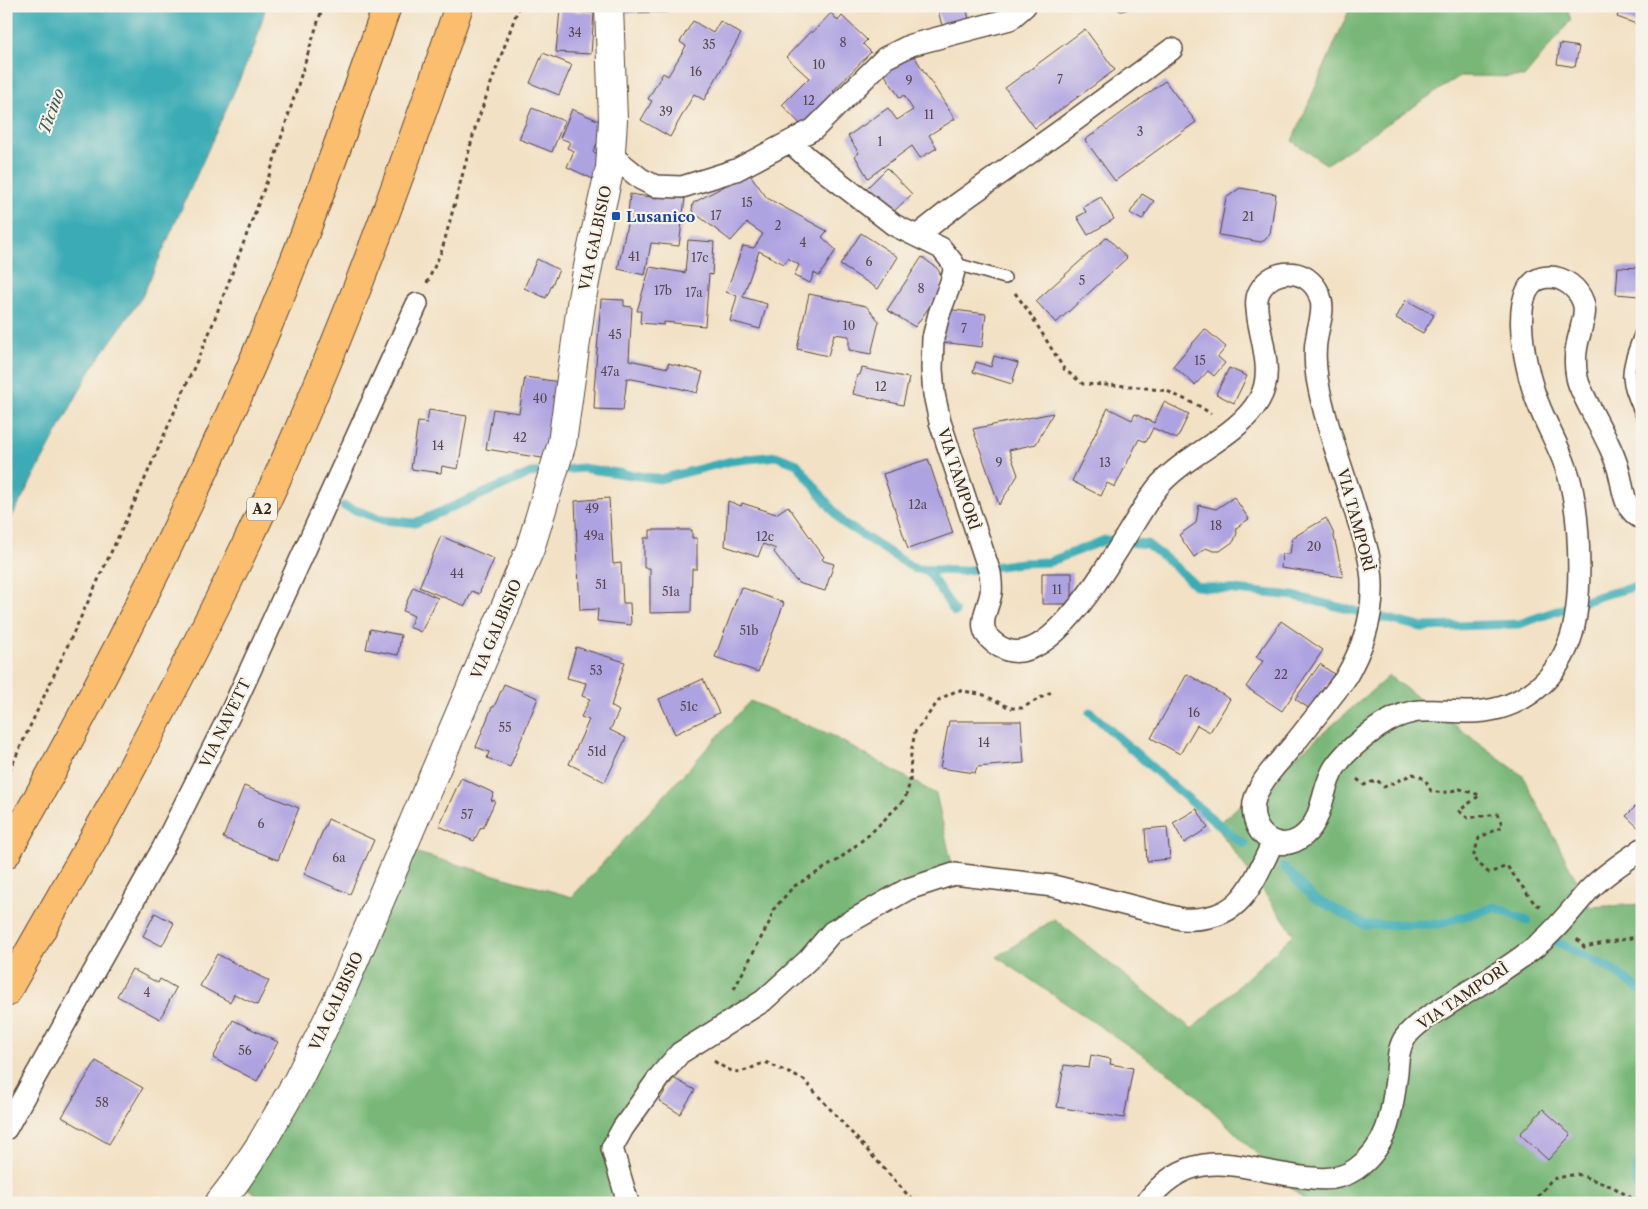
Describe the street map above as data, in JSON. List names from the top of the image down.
{
  "streets": {
    "highway": ["A2"],
    "street": ["VIA GALBISIO", "VIA TAMPORÌ", "VIA NAVETT"]
  },
  "water": ["Ticino"],
  "places": {
    "transit": ["Lusanico"]
  },
  "house_numbers": [
    "34",
    "8",
    "35",
    "10",
    "16",
    "7",
    "9",
    "12",
    "39",
    "11",
    "3",
    "1",
    "15",
    "17",
    "21",
    "2",
    "4",
    "41",
    "17c",
    "6",
    "5",
    "8",
    "17b",
    "17a",
    "10",
    "7",
    "45",
    "15",
    "47a",
    "12",
    "40",
    "42",
    "14",
    "9",
    "13",
    "12a",
    "49",
    "18",
    "49a",
    "12c",
    "20",
    "44",
    "51",
    "11",
    "51a",
    "51b",
    "53",
    "22",
    "51c",
    "16",
    "55",
    "14",
    "51d",
    "57",
    "6",
    "6a",
    "4",
    "56",
    "58"
  ]
}
